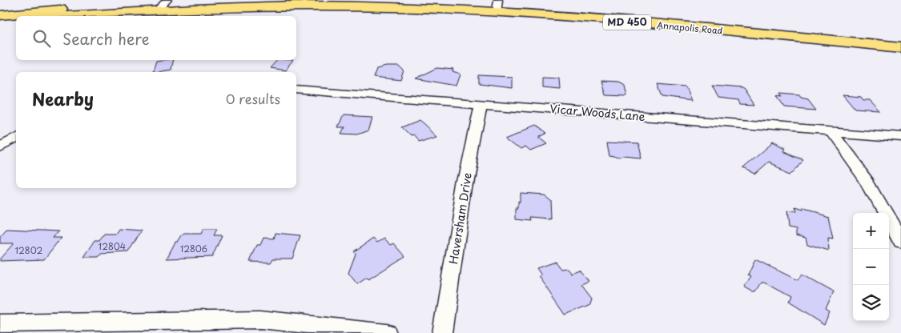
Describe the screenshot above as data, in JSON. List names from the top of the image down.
{
  "streets": {
    "main road": ["MD 450", "Annapolis Road"],
    "street": ["Vicar Woods Lane", "Haversham Drive"]
  },
  "crossings": [
    ["Vicar Woods Lane", "Haversham Drive"]
  ],
  "house_numbers": ["12804", "12806", "12802"],
  "page": {
    "search": "Search here",
    "heading": ["Nearby", "0 results"],
    "map_buttons": ["+", "−"]
  }
}
